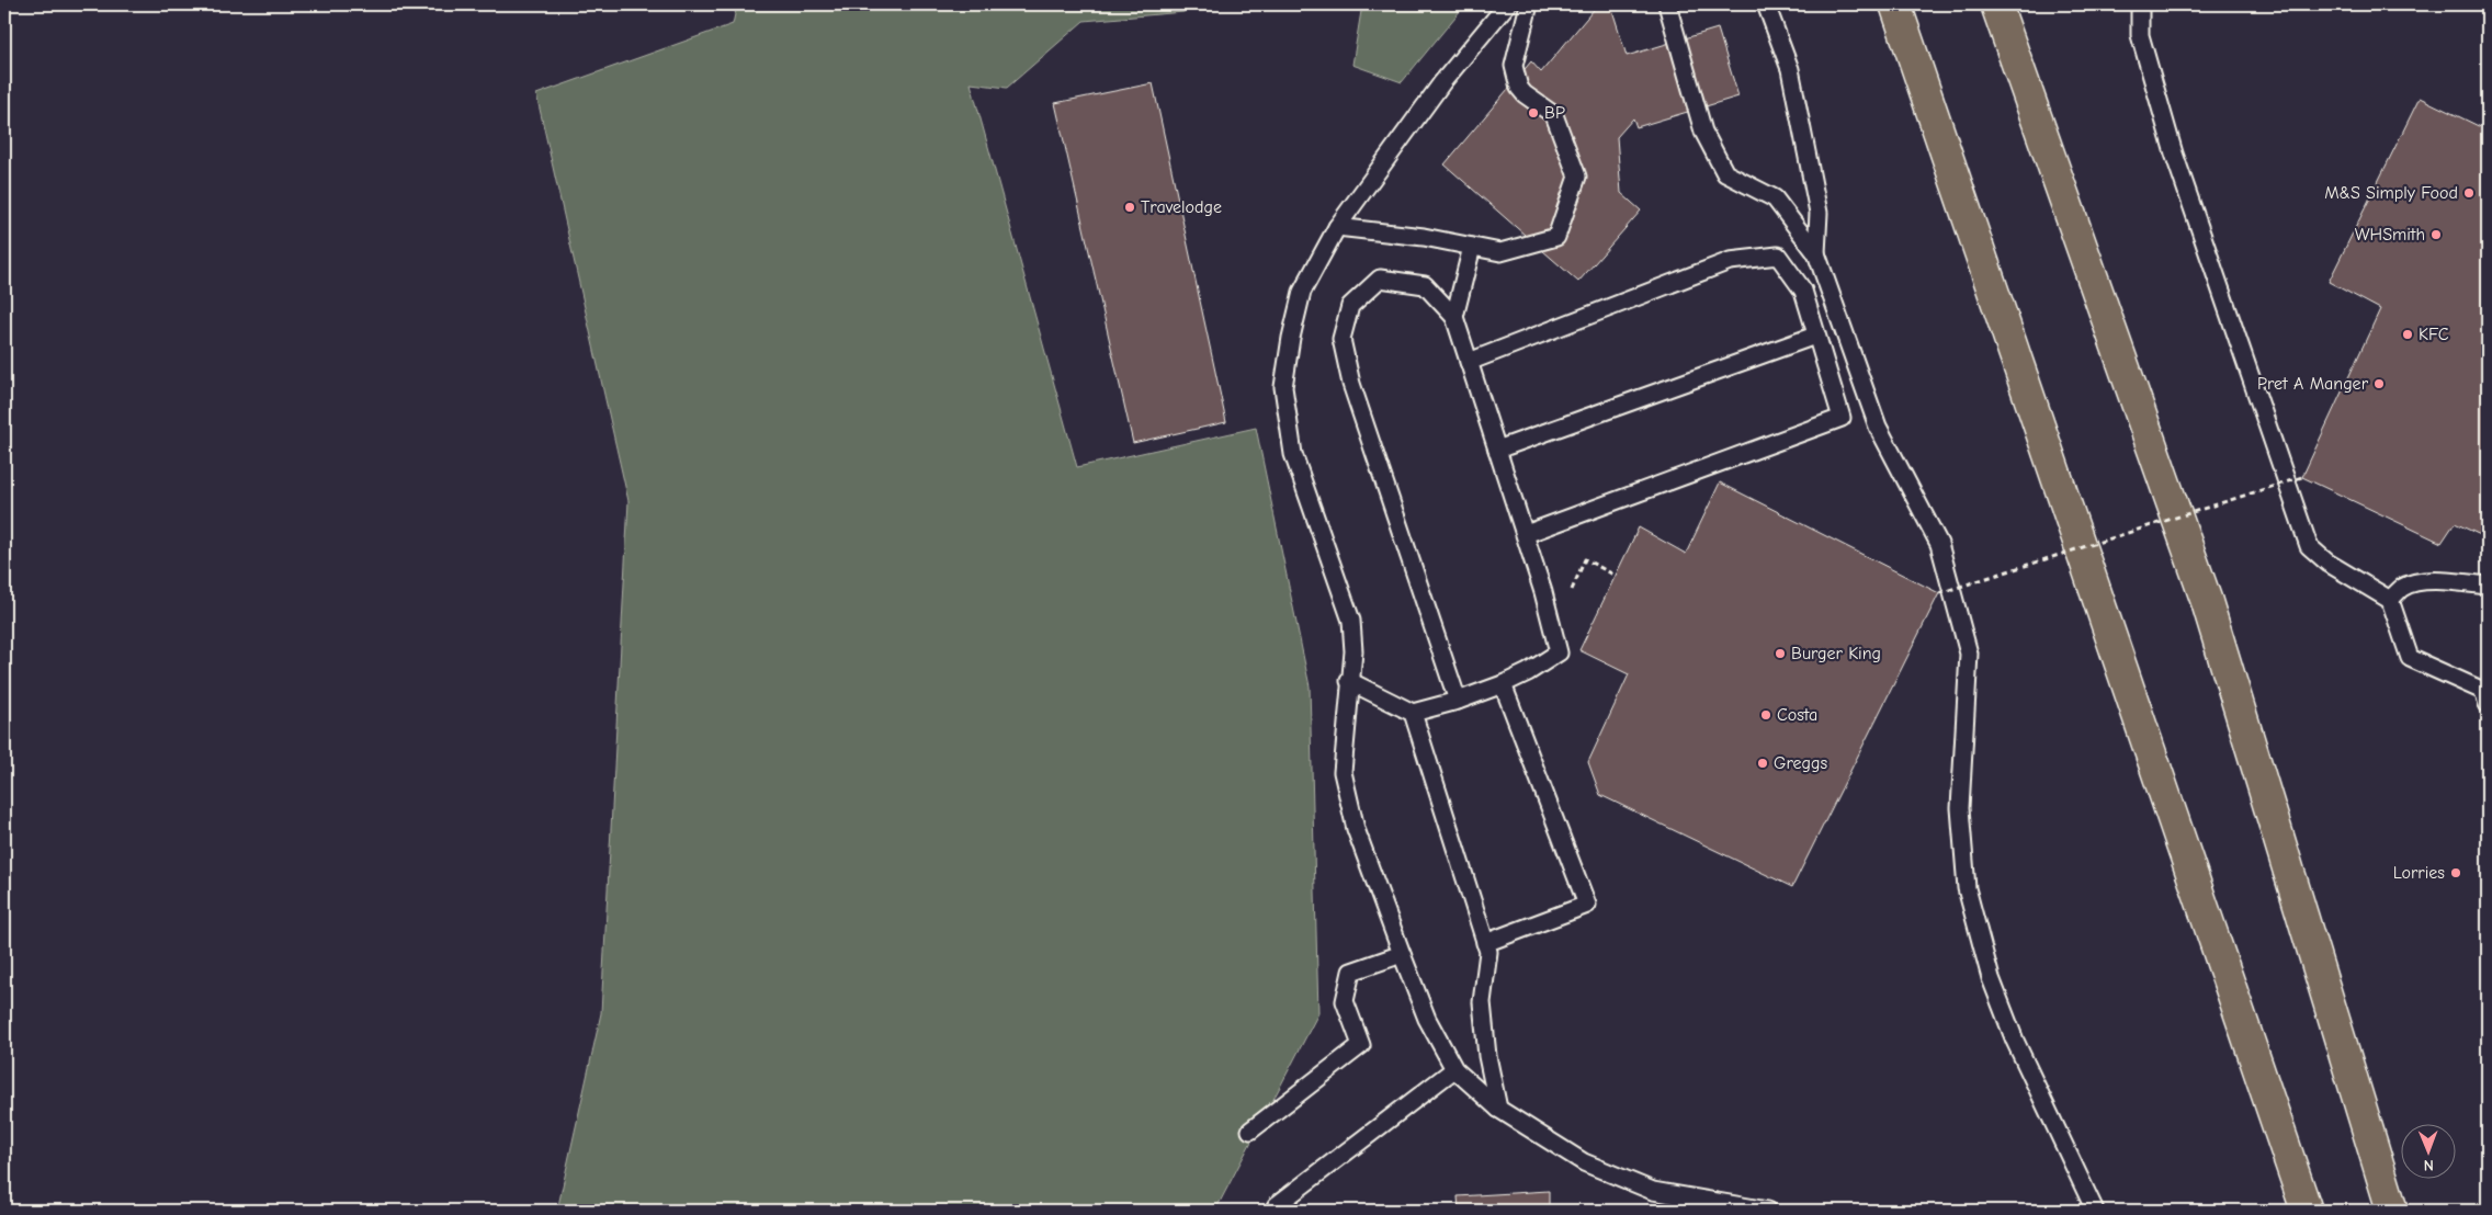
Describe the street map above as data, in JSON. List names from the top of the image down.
{
  "places": [
    "BP",
    "M&S Simply Food",
    "Travelodge",
    "WHSmith",
    "KFC",
    "Pret A Manger",
    "Burger King",
    "Costa",
    "Greggs",
    "Lorries"
  ],
  "north": "bottom"
}
